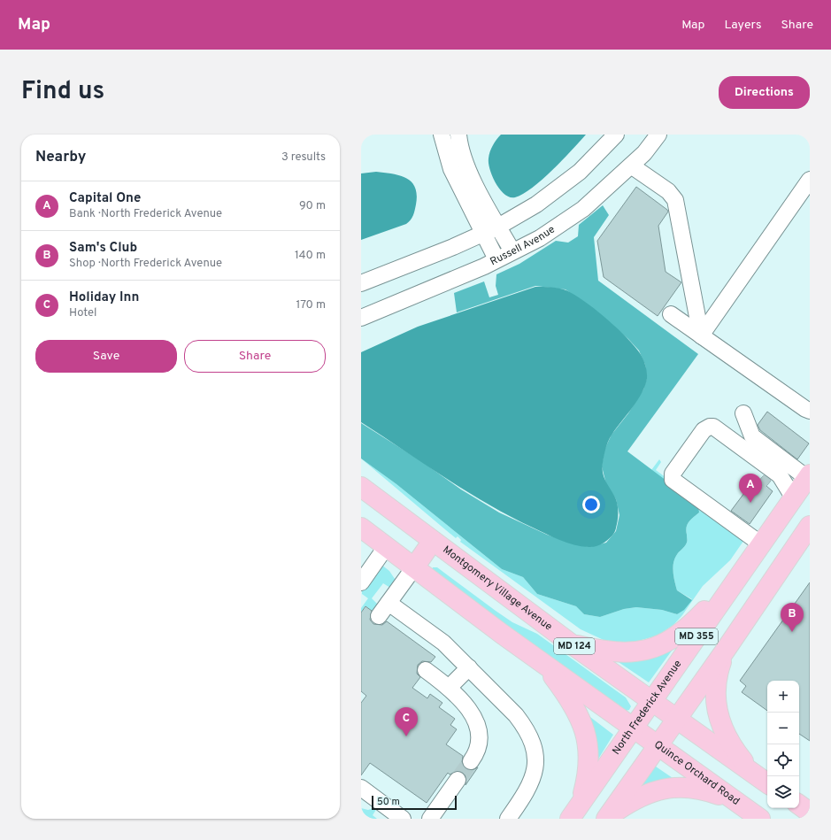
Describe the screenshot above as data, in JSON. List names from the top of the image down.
{
  "streets": {
    "main road": [
      "Montgomery Village Avenue",
      "MD 355",
      "MD 124",
      "North Frederick Avenue",
      "Quince Orchard Road"
    ],
    "street": ["Russell Avenue"]
  },
  "crossings": [
    ["Montgomery Village Avenue", "MD 124"],
    ["Montgomery Village Avenue", "North Frederick Avenue"],
    ["MD 355", "MD 124"],
    ["MD 355", "Quince Orchard Road"],
    ["MD 124", "North Frederick Avenue"],
    ["MD 124", "Quince Orchard Road"],
    ["North Frederick Avenue", "Quince Orchard Road"]
  ],
  "scale_bar": "50 m",
  "page": {
    "header": "Map",
    "nav": ["Map", "Layers", "Share"],
    "title": "Find us",
    "buttons": [
      "Directions",
      ["Save", "Share"]
    ],
    "heading": ["Nearby", "3 results"],
    "list": [
      {
        "mark": "A",
        "name": "Capital One",
        "note": "Bank · North Frederick Avenue",
        "value": "90 m"
      },
      {
        "mark": "B",
        "name": "Sam's Club",
        "note": "Shop · North Frederick Avenue",
        "value": "140 m"
      },
      {
        "mark": "C",
        "name": "Holiday Inn",
        "note": "Hotel",
        "value": "170 m"
      }
    ],
    "pins": ["A", "B", "C"],
    "map_buttons": ["+", "−"],
    "scale": "50 m"
  }
}
